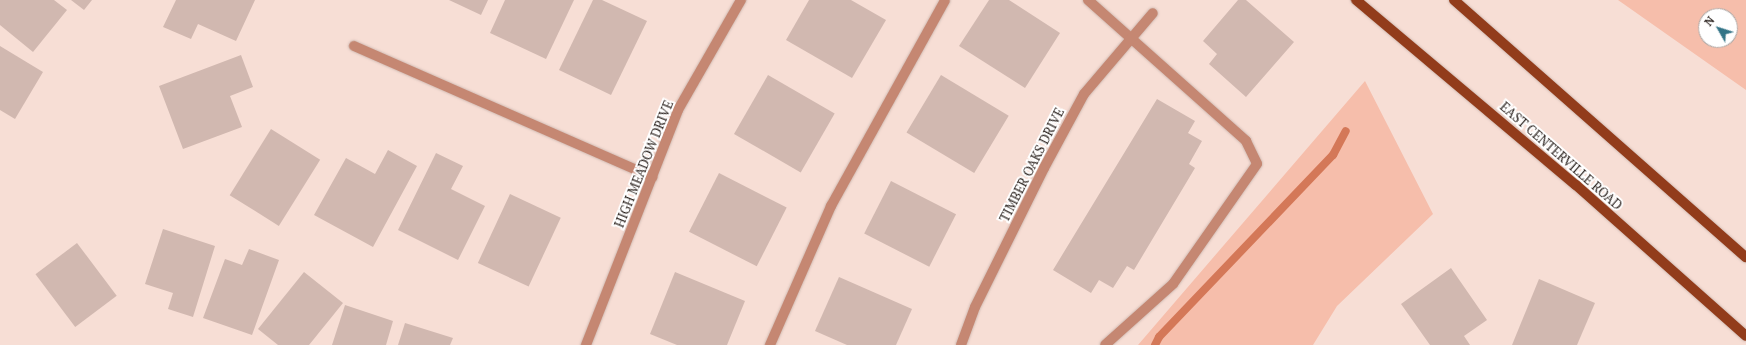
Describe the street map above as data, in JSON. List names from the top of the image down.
{
  "streets": {
    "main road": ["EAST CENTERVILLE ROAD"],
    "street": ["HIGH MEADOW DRIVE", "TIMBER OAKS DRIVE"]
  },
  "north": "top left"
}
